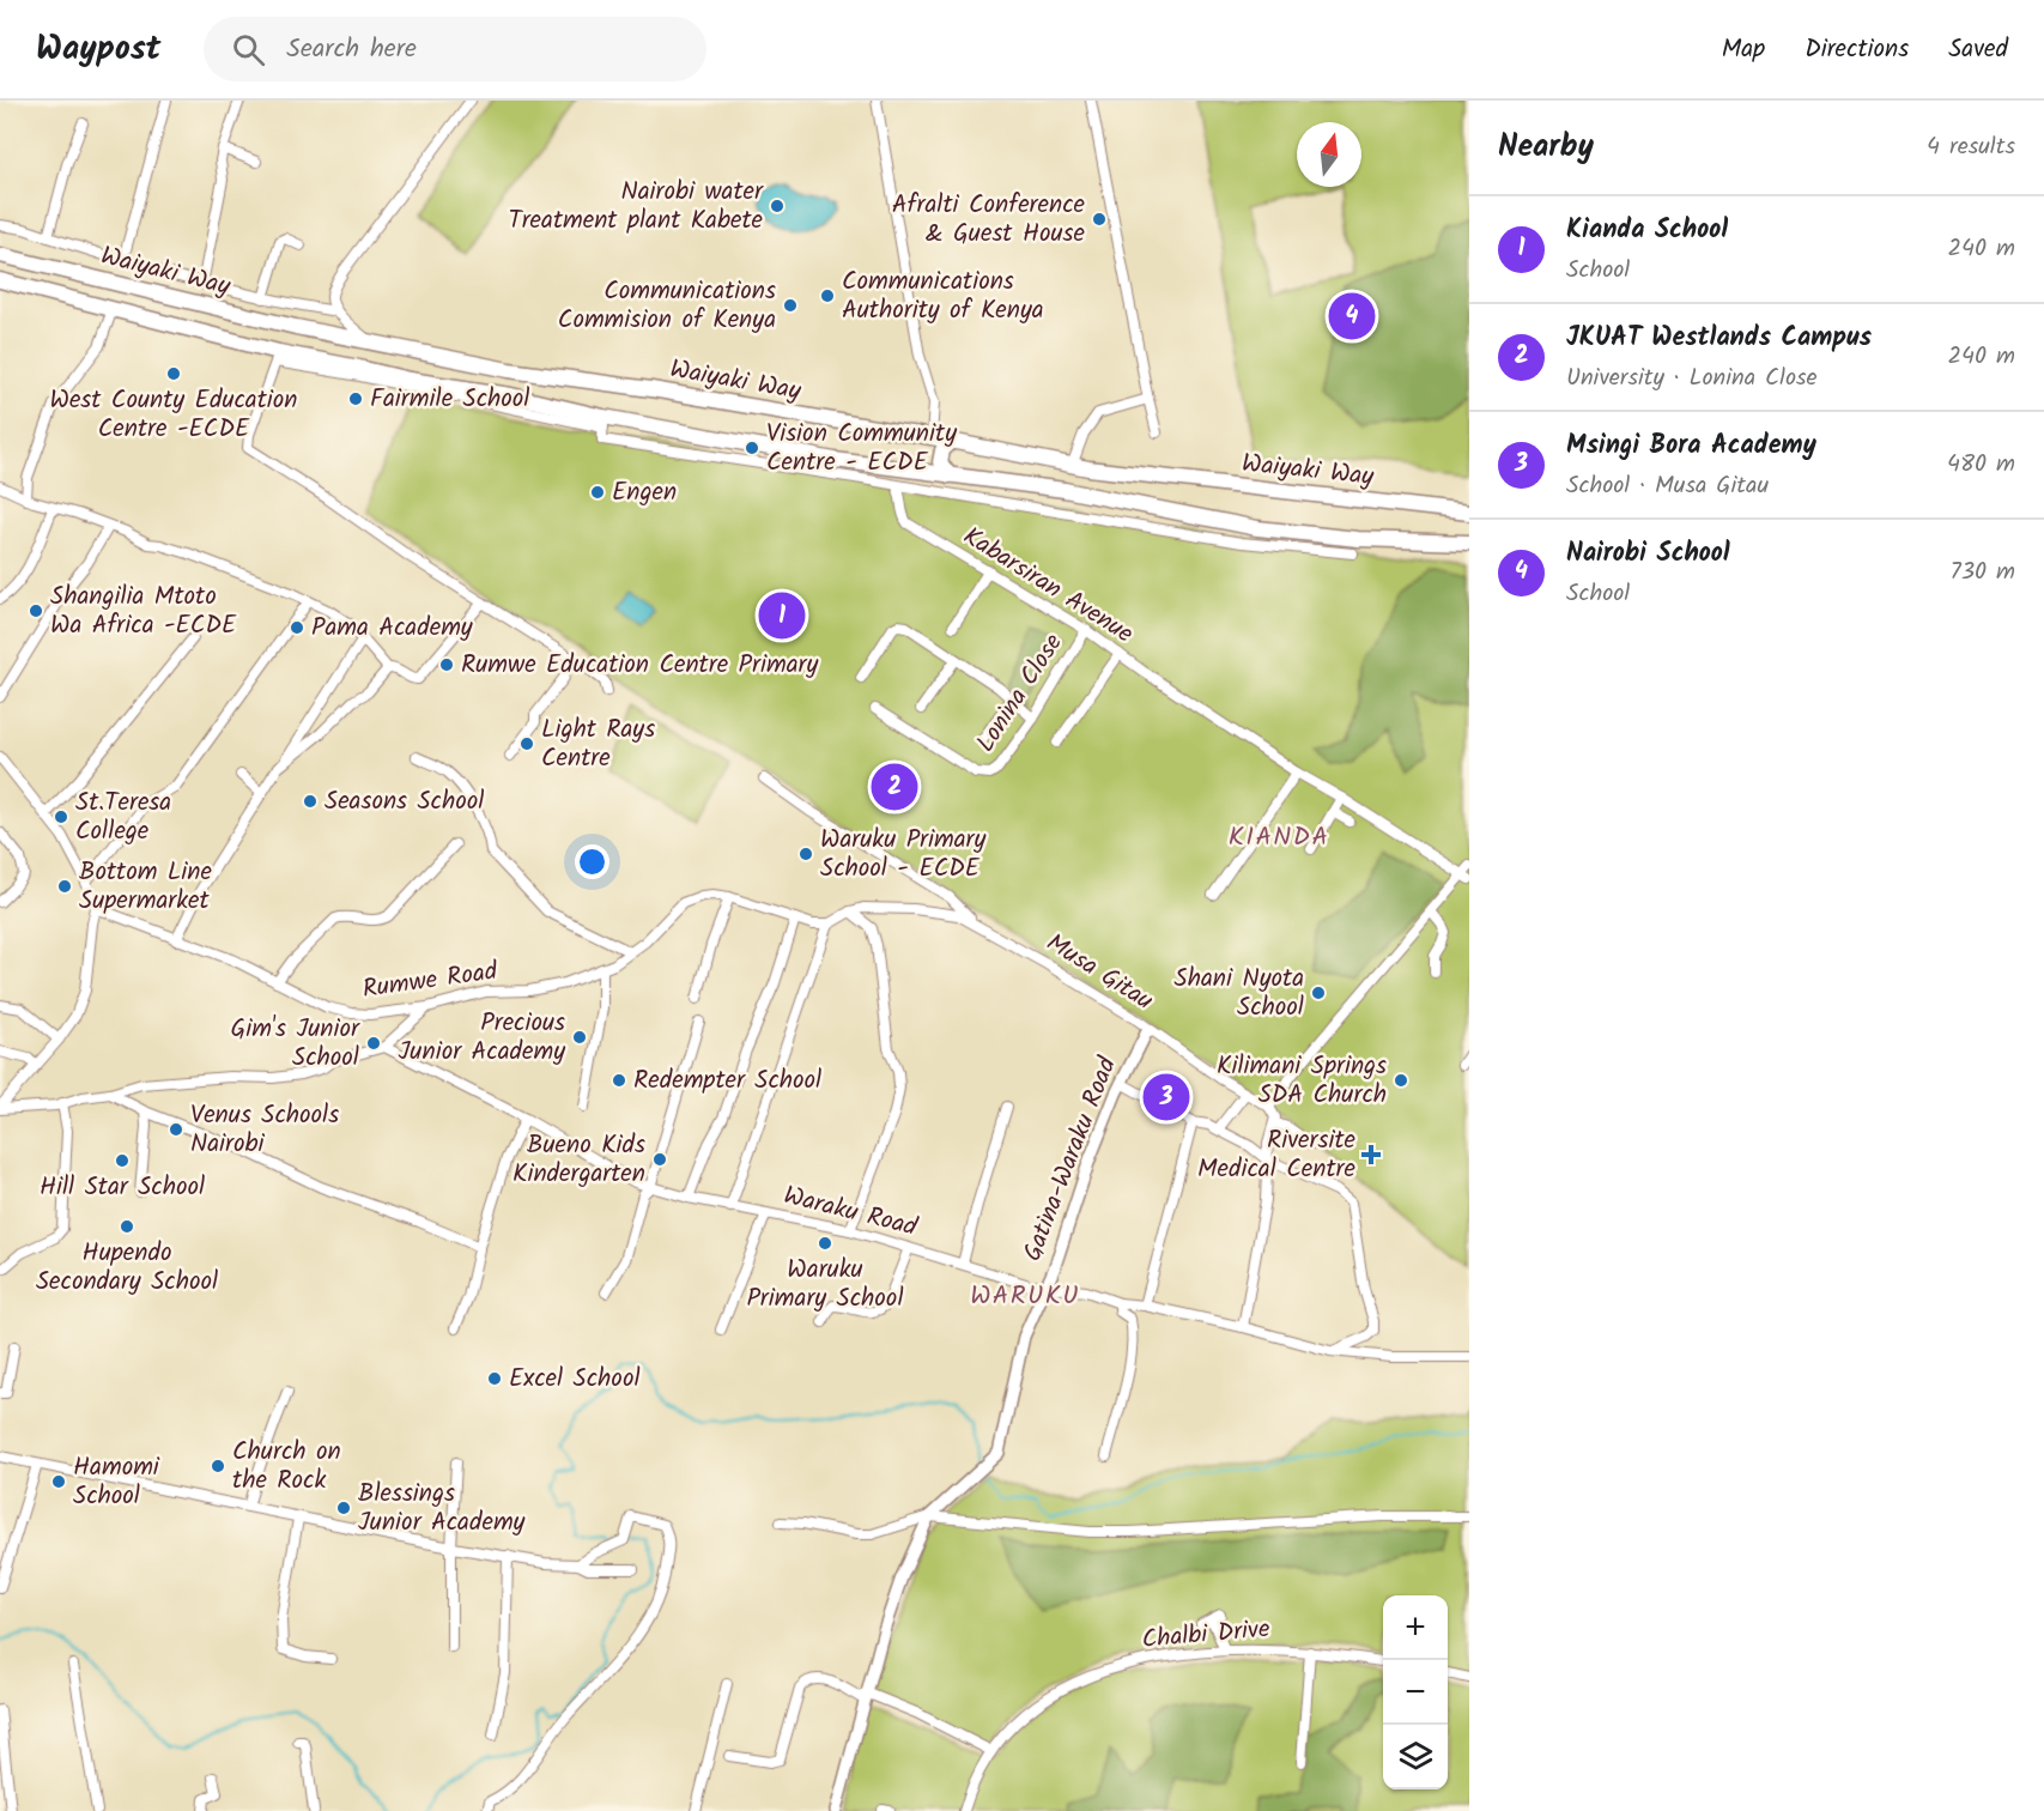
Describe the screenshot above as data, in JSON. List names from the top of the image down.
{
  "streets": {
    "highway": ["Waiyaki Way"],
    "street": [
      "Kabarsiran Avenue",
      "Lonina Close",
      "Musa Gitau",
      "Rumwe Road",
      "Gatina-Waraku Road",
      "Waraku Road",
      "Chalbi Drive"
    ]
  },
  "crossings": [
    ["Waiyaki Way", "Kabarsiran Avenue"],
    ["Kabarsiran Avenue", "Lonina Close"],
    ["Musa Gitau", "Gatina-Waraku Road"],
    ["Gatina-Waraku Road", "Waraku Road"]
  ],
  "districts": ["KIANDA", "WARUKU"],
  "places": {
    "other": [
      "Nairobi water Treatment plant Kabete",
      "Afralti Conference & Guest House",
      "Communications Authority of Kenya",
      "Communications Commision of Kenya",
      "West County Education Centre -ECDE",
      "Fairmile School",
      "Vision Community Centre - ECDE",
      "Engen",
      "Shangilia Mtoto Wa Africa -ECDE",
      "Pama Academy",
      "Rumwe Education Centre Primary",
      "Light Rays Centre",
      "Seasons School",
      "St.Teresa College",
      "Waruku Primary School - ECDE",
      "Bottom Line Supermarket",
      "Shani Nyota School",
      "Precious Junior Academy",
      "Gim's Junior School",
      "Redempter School",
      "Kilimani Springs SDA Church",
      "Venus Schools Nairobi",
      "Bueno Kids Kindergarten",
      "Hill Star School",
      "Hupendo Secondary School",
      "Waruku Primary School",
      "Excel School",
      "Church on the Rock",
      "Hamomi School",
      "Blessings Junior Academy"
    ],
    "health": ["Riversite Medical Centre"]
  },
  "north": "top",
  "page": {
    "header": "Waypost",
    "search": "Search here",
    "nav": ["Map", "Directions", "Saved"],
    "heading": ["Nearby", "4 results"],
    "list": [
      {
        "mark": "1",
        "name": "Kianda School",
        "note": "School",
        "value": "240 m"
      },
      {
        "mark": "2",
        "name": "JKUAT Westlands Campus",
        "note": "University · Lonina Close",
        "value": "240 m"
      },
      {
        "mark": "3",
        "name": "Msingi Bora Academy",
        "note": "School · Musa Gitau",
        "value": "480 m"
      },
      {
        "mark": "4",
        "name": "Nairobi School",
        "note": "School",
        "value": "730 m"
      }
    ],
    "pins": [
      "4",
      "1",
      "2",
      "3"
    ],
    "map_buttons": ["+", "−"]
  }
}
